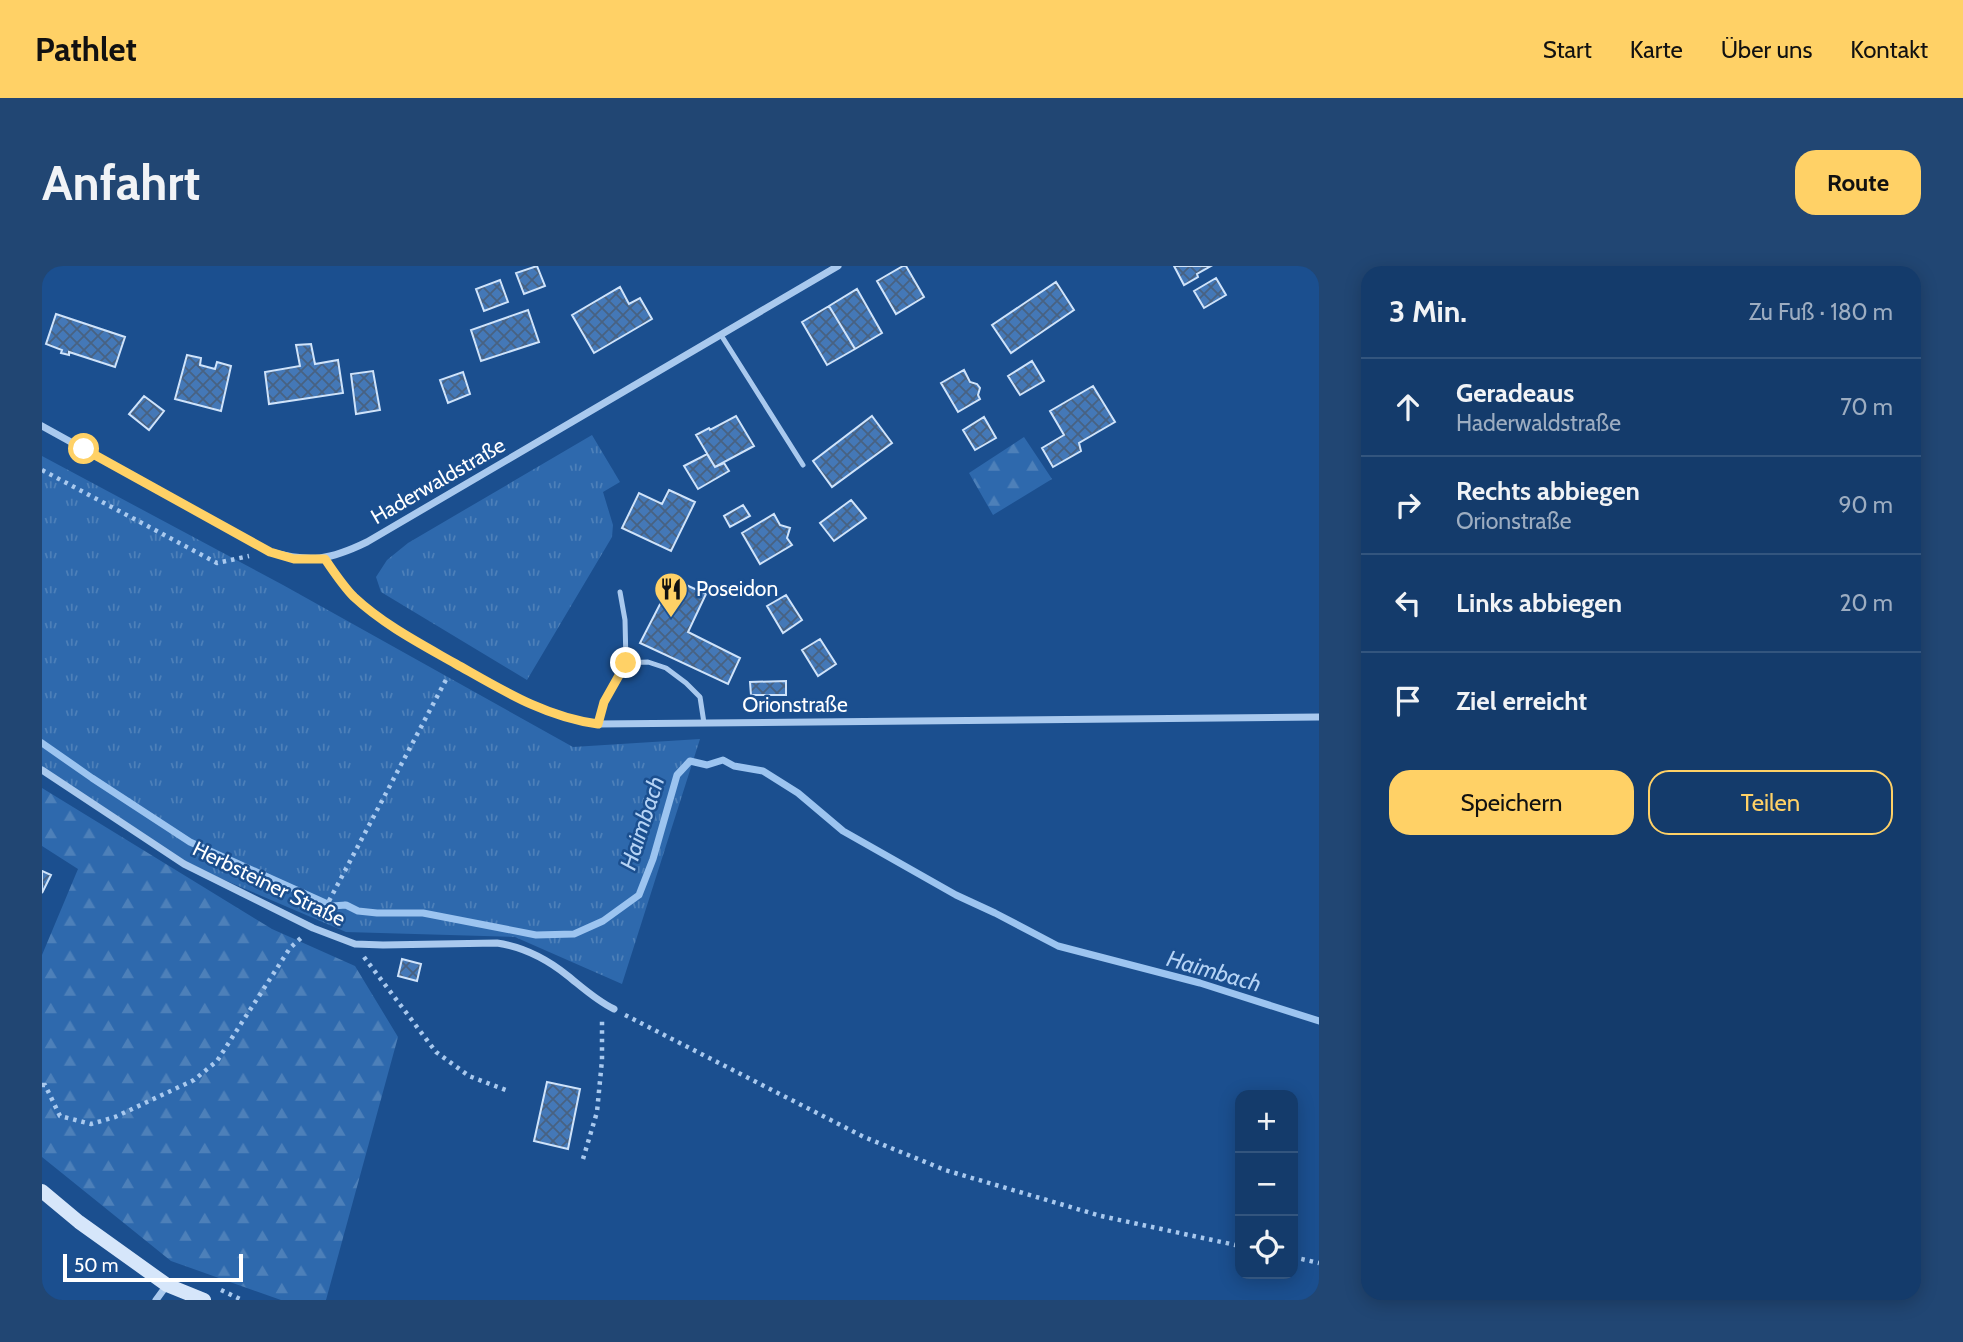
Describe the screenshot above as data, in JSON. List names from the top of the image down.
{
  "streets": {
    "street": ["Haderwaldstraße", "Orionstraße", "Herbsteiner Straße"]
  },
  "crossings": [
    ["Haderwaldstraße", "Orionstraße"]
  ],
  "water": ["Haimbach"],
  "places": {
    "restaurant": ["Poseidon"]
  },
  "scale_bar": "50 m",
  "page": {
    "header": "Pathlet",
    "nav": [
      "Start",
      "Karte",
      "Über uns",
      "Kontakt"
    ],
    "buttons": [
      "Route",
      ["Speichern", "Teilen"]
    ],
    "title": "Anfahrt",
    "heading": ["3 Min.", "Zu Fuß · 180 m"],
    "list": [
      ["Geradeaus", "Haderwaldstraße", "70 m"],
      ["Rechts abbiegen", "Orionstraße", "90 m"],
      ["Links abbiegen", "20 m"],
      "Ziel erreicht"
    ],
    "map_buttons": ["+", "−"],
    "scale": "50 m"
  }
}
